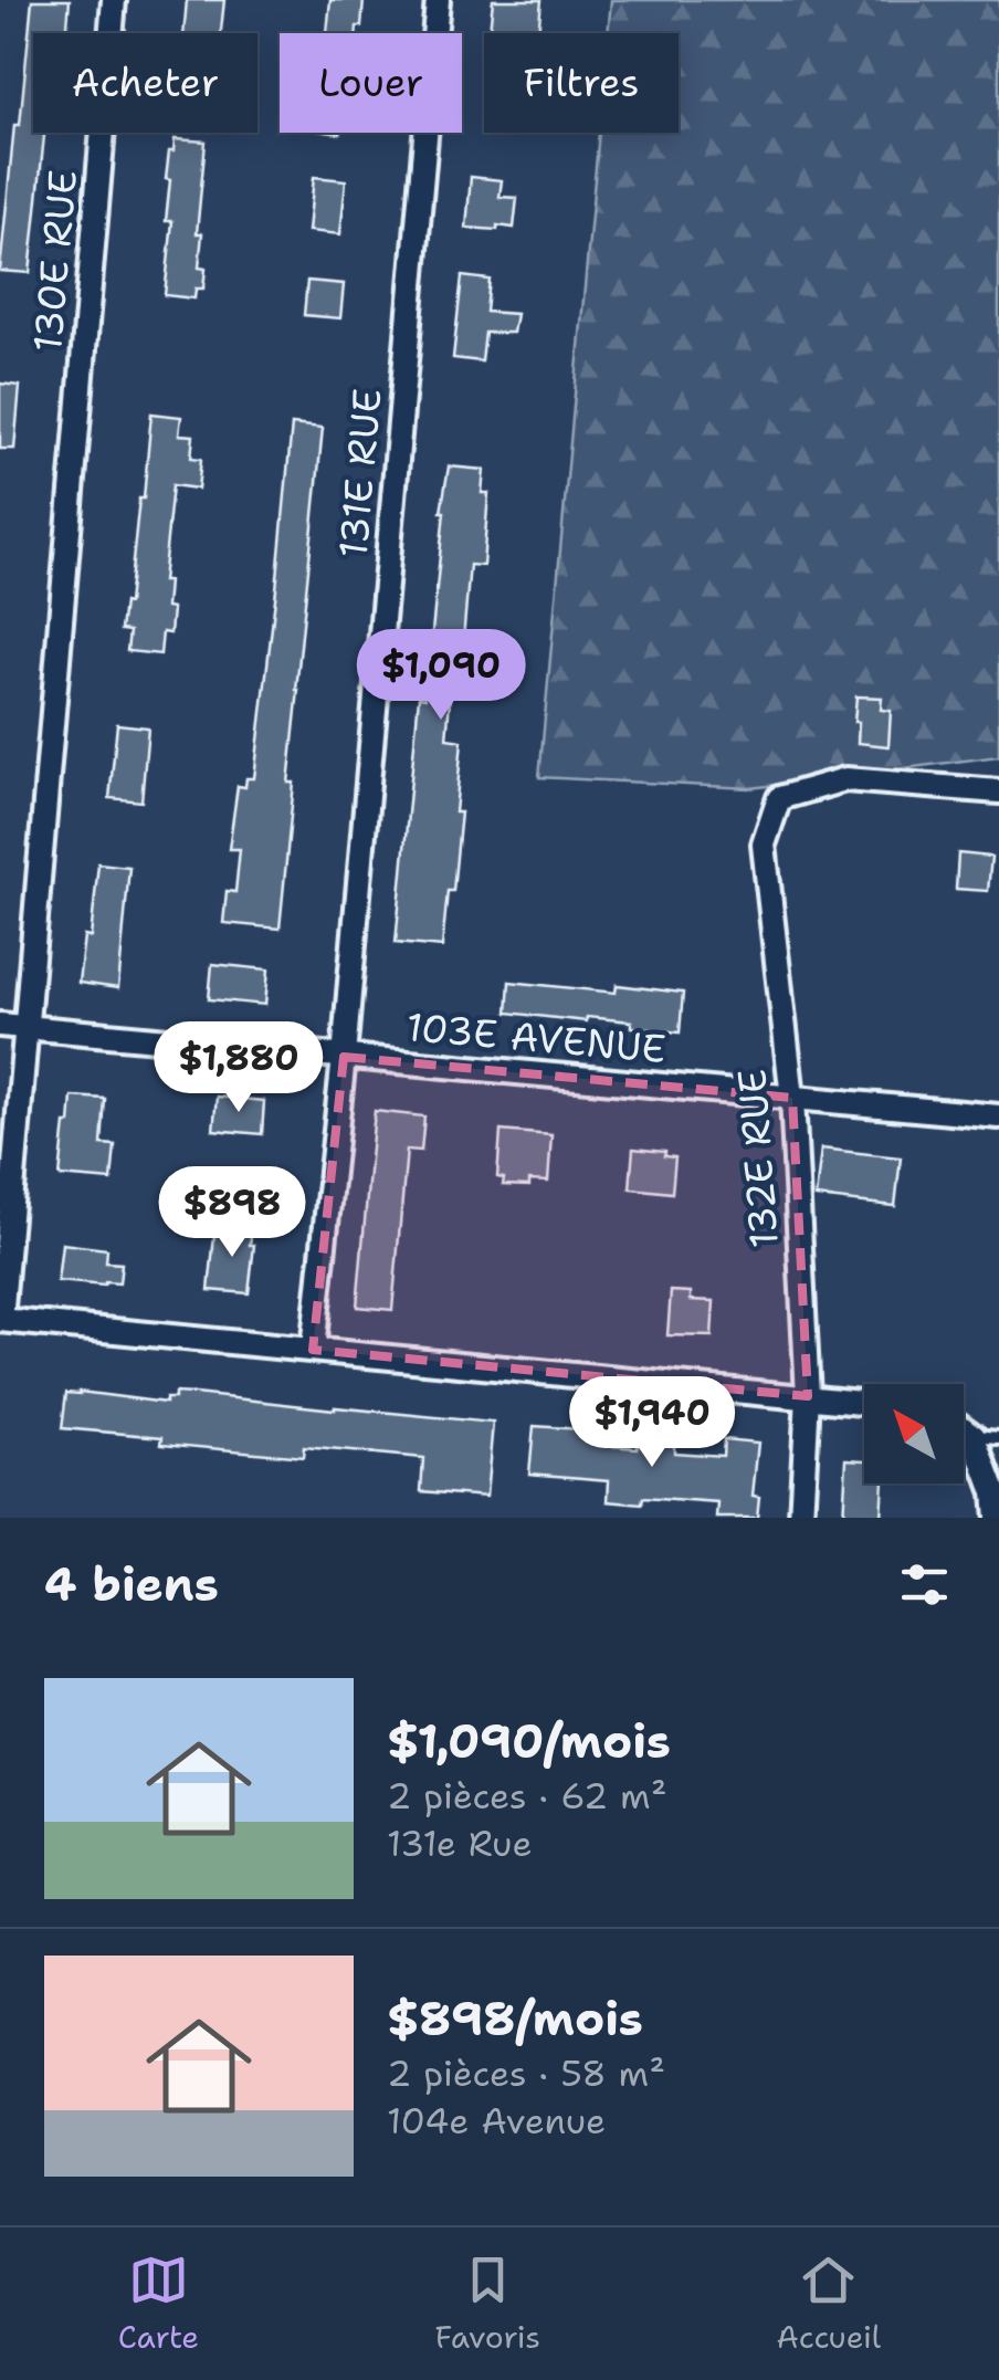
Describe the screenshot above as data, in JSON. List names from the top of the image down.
{
  "streets": {
    "street": [
      "130E RUE",
      "131E RUE",
      "103E AVENUE",
      "132E RUE"
    ]
  },
  "crossings": [
    ["130E RUE", "103E AVENUE"],
    ["131E RUE", "103E AVENUE"],
    ["103E AVENUE", "132E RUE"]
  ],
  "north": "top left",
  "page": {
    "chip": ["Acheter", "Louer", "Filtres"],
    "price": [
      "$1,090",
      "$1,880",
      "$898",
      "$1,940"
    ],
    "heading": "4 biens",
    "list": [
      {
        "name": "$1,090/mois",
        "note": "2 pièces · 62 m² · 131e Rue"
      },
      {
        "name": "$898/mois",
        "note": "2 pièces · 58 m² · 104e Avenue"
      }
    ],
    "tabs": ["Carte", "Favoris", "Accueil"]
  }
}
